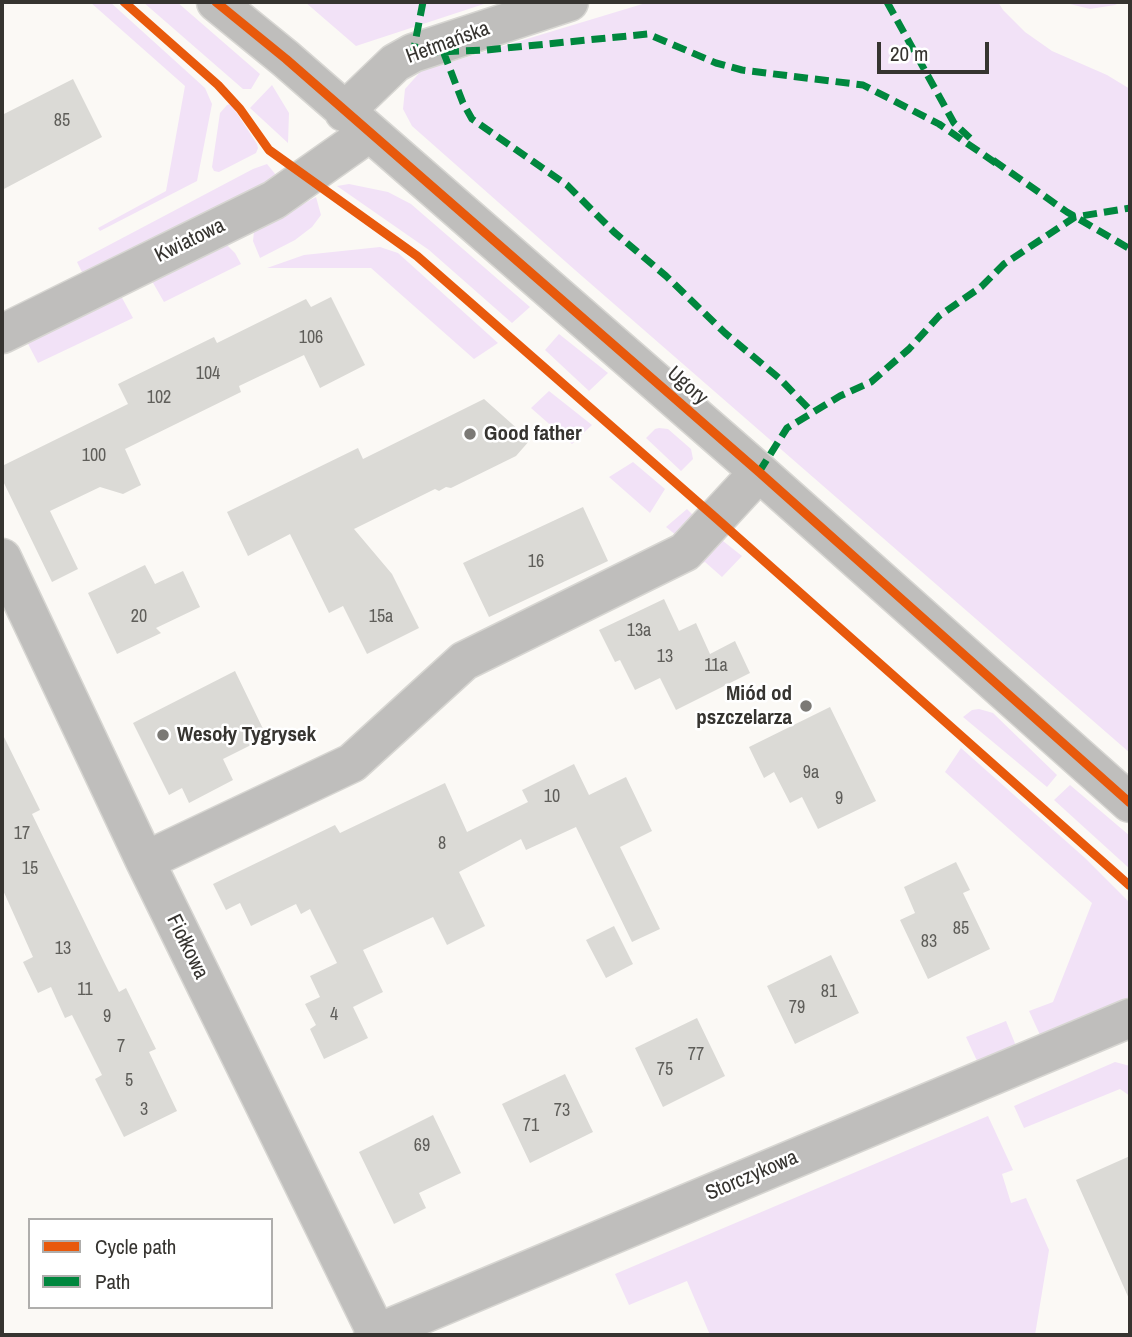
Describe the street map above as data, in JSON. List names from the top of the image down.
{
  "streets": {
    "street": [
      "Hetmańska",
      "Kwiatowa",
      "Ugory",
      "Fiołkowa",
      "Storczykowa"
    ]
  },
  "crossings": [
    ["Hetmańska", "Kwiatowa"],
    ["Hetmańska", "Ugory"],
    ["Kwiatowa", "Ugory"],
    ["Fiołkowa", "Storczykowa"]
  ],
  "places": ["Good father", "Miód od pszczelarza", "Wesoły Tygrysek"],
  "house_numbers": [
    "85",
    "106",
    "104",
    "102",
    "100",
    "16",
    "20",
    "15a",
    "13a",
    "13",
    "11a",
    "9a",
    "10",
    "9",
    "17",
    "8",
    "15",
    "85",
    "83",
    "13",
    "11",
    "81",
    "79",
    "4",
    "9",
    "7",
    "77",
    "75",
    "5",
    "3",
    "73",
    "71",
    "69"
  ],
  "legend": ["Cycle path", "Path"],
  "scale_bar": "20 m"
}
